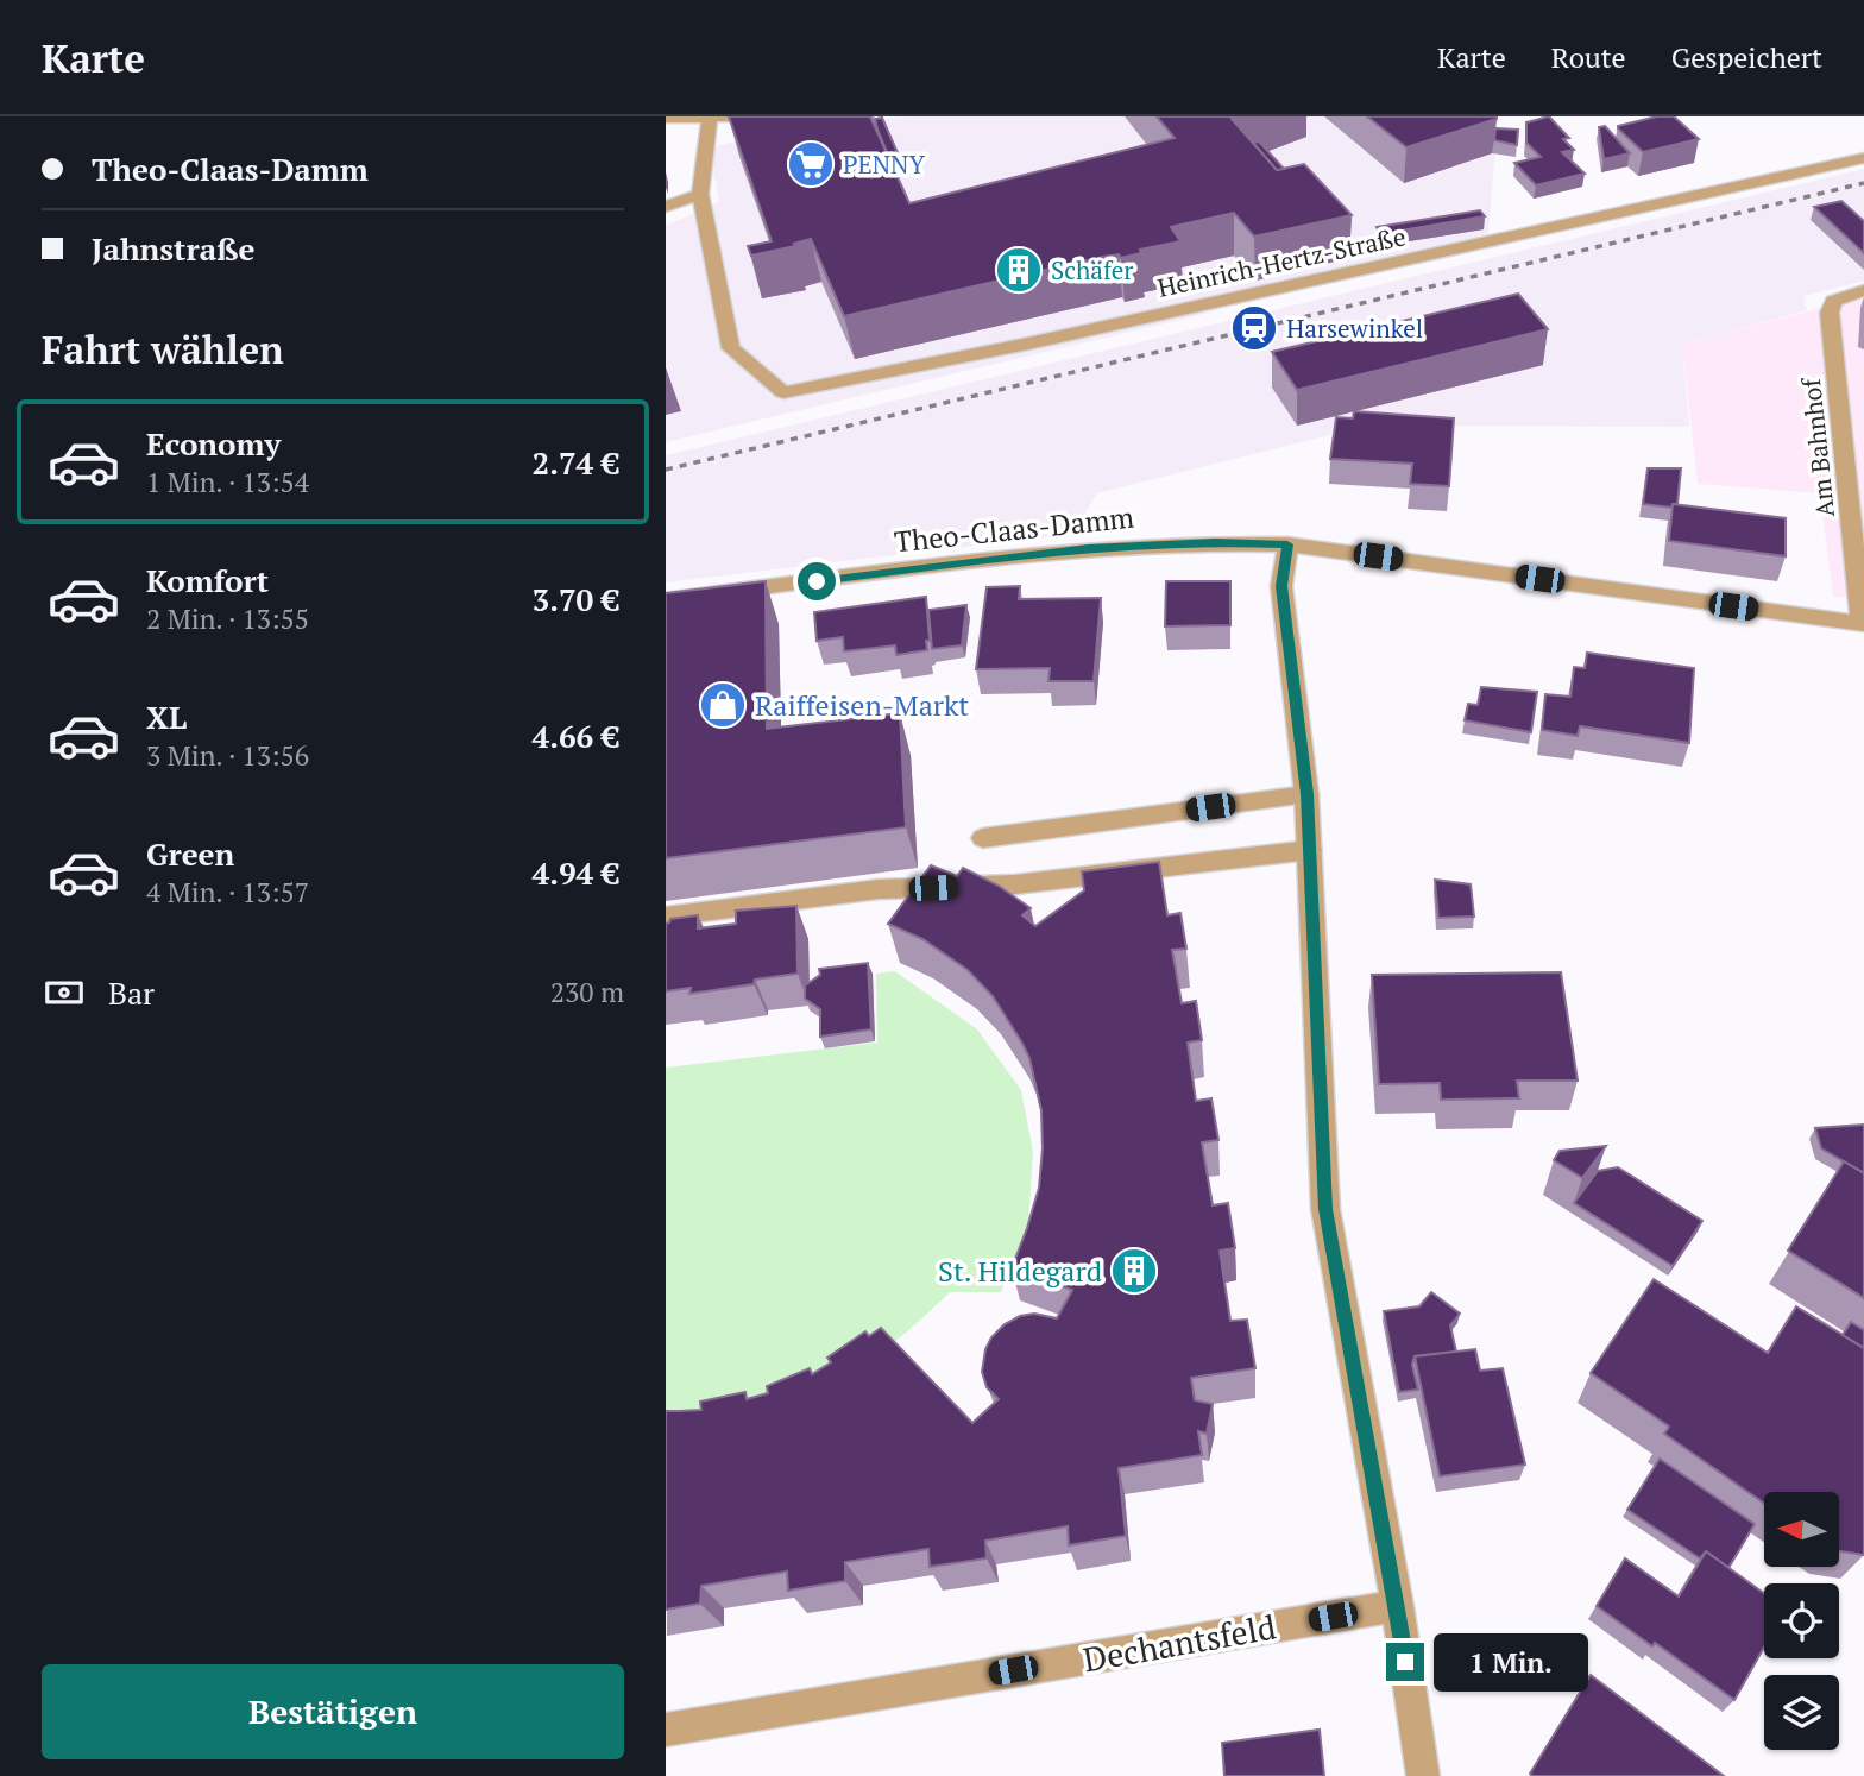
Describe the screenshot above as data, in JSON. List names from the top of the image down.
{
  "streets": {
    "street": [
      "Heinrich-Hertz-Straße",
      "Am Bahnhof",
      "Theo-Claas-Damm",
      "Dechantsfeld"
    ]
  },
  "crossings": [
    ["Am Bahnhof", "Theo-Claas-Damm"]
  ],
  "places": {
    "supermarket": ["PENNY"],
    "building": ["Schäfer", "St. Hildegard"],
    "station": ["Harsewinkel"],
    "shop": ["Raiffeisen-Markt"]
  },
  "north": "left",
  "page": {
    "header": "Karte",
    "nav": ["Karte", "Route", "Gespeichert"],
    "banner": ["Theo-Claas-Damm", "Jahnstraße"],
    "heading": "Fahrt wählen",
    "list": [
      {
        "name": "Economy",
        "note": "1 Min. · 13:54",
        "value": "2.74 €"
      },
      {
        "name": "Komfort",
        "note": "2 Min. · 13:55",
        "value": "3.70 €"
      },
      {
        "name": "XL",
        "note": "3 Min. · 13:56",
        "value": "4.66 €"
      },
      {
        "name": "Green",
        "note": "4 Min. · 13:57",
        "value": "4.94 €"
      }
    ],
    "pay": ["Bar", "230 m"],
    "bubble": "1 Min.",
    "buttons": "Bestätigen"
  }
}
